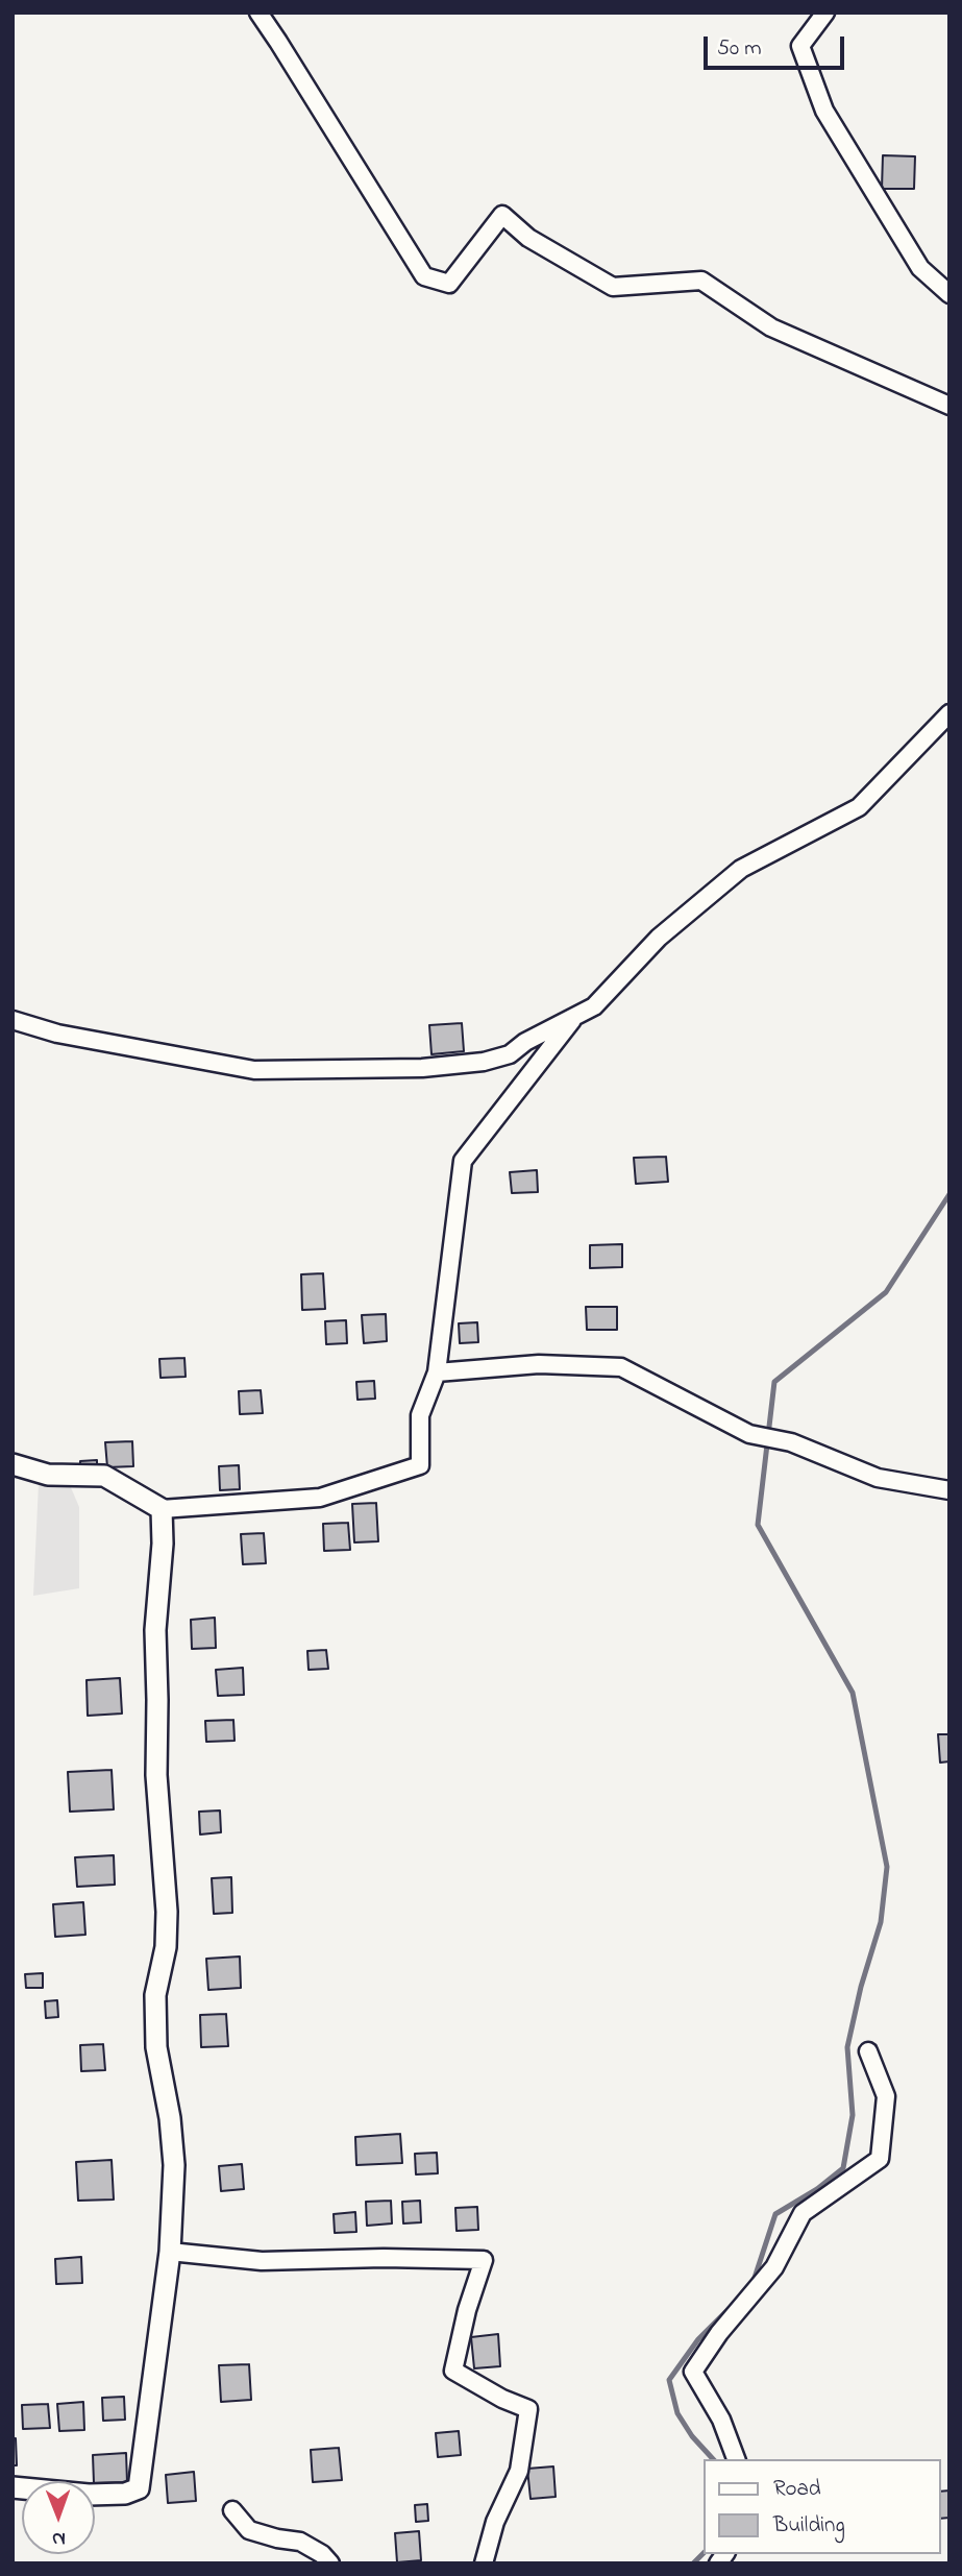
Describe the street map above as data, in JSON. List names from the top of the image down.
{
  "legend": ["Road", "Building"],
  "scale_bar": "50 m",
  "north": "bottom"
}
